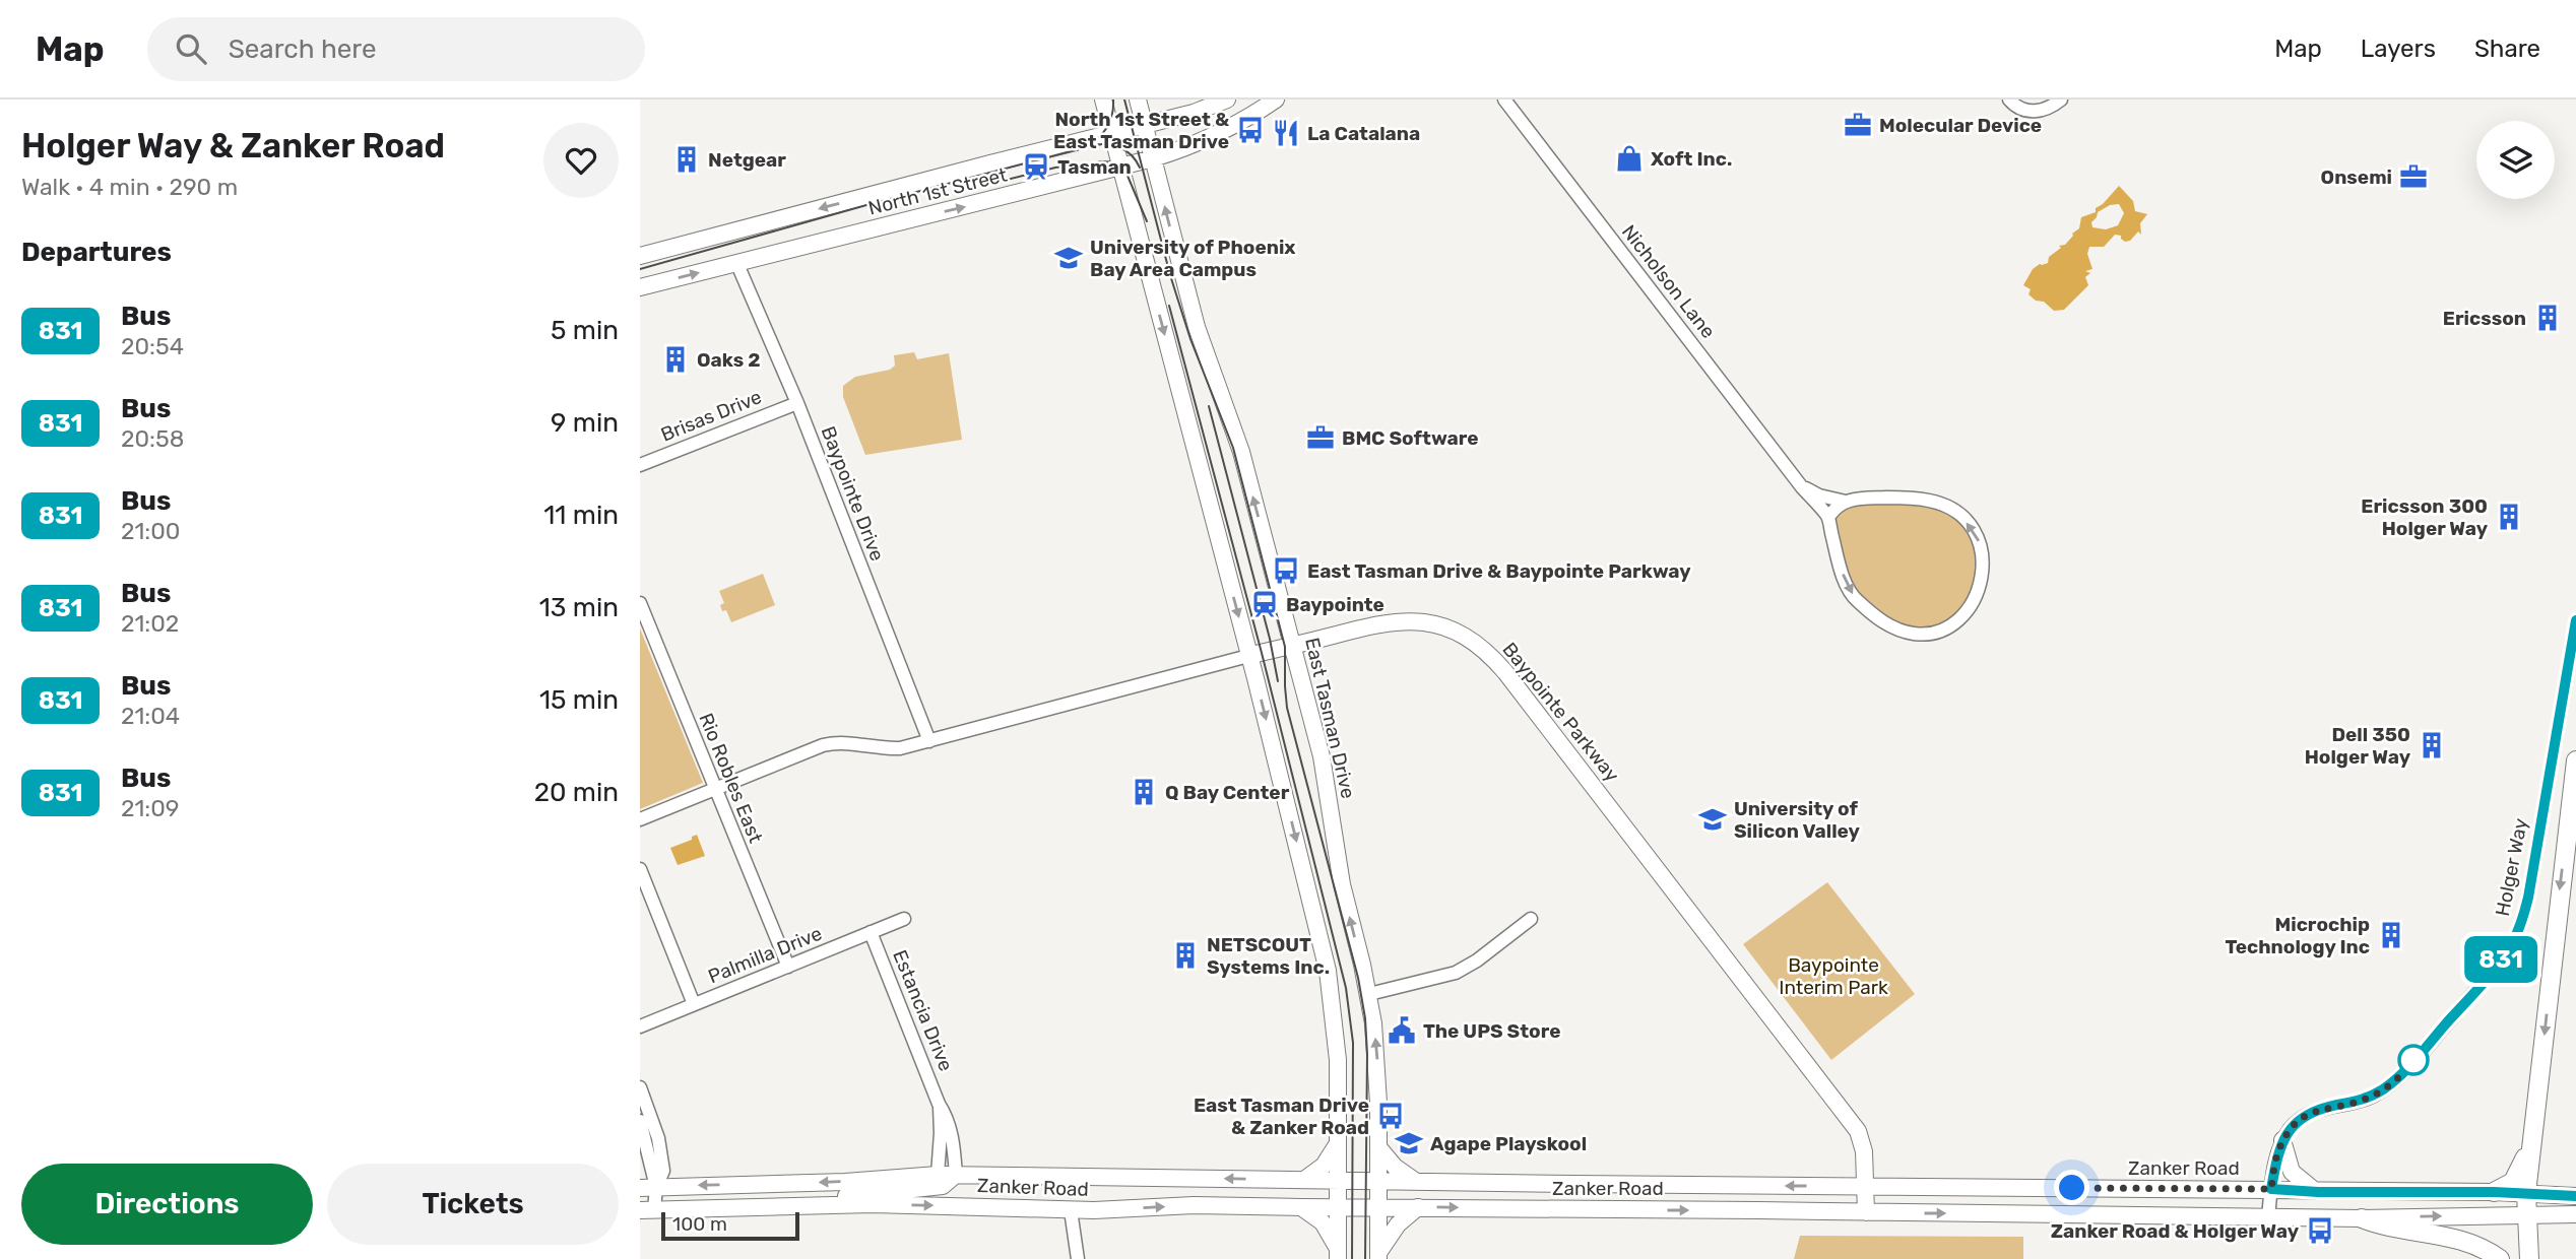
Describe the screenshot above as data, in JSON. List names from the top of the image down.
{
  "streets": {
    "main road": [
      "North 1st Street",
      "Baypointe Parkway",
      "East Tasman Drive",
      "Zanker Road"
    ],
    "street": [
      "Nicholson Lane",
      "Brisas Drive",
      "Baypointe Drive",
      "Rio Robles East",
      "Holger Way",
      "Palmilla Drive",
      "Estancia Drive"
    ]
  },
  "crossings": [
    ["North 1st Street", "Baypointe Drive"],
    ["North 1st Street", "East Tasman Drive"],
    ["Brisas Drive", "Baypointe Drive"],
    ["Baypointe Drive", "Baypointe Parkway"],
    ["Baypointe Parkway", "East Tasman Drive"],
    ["Baypointe Parkway", "Rio Robles East"],
    ["Baypointe Parkway", "Zanker Road"],
    ["East Tasman Drive", "Zanker Road"],
    ["Rio Robles East", "Palmilla Drive"],
    ["Holger Way", "Zanker Road"],
    ["Palmilla Drive", "Estancia Drive"],
    ["Estancia Drive", "Zanker Road"]
  ],
  "parks": ["Baypointe Interim Park"],
  "places": {
    "office": ["Molecular Device", "Onsemi", "BMC Software"],
    "bus stop": [
      "North 1st Street & East Tasman Drive",
      "East Tasman Drive & Baypointe Parkway",
      "East Tasman Drive & Zanker Road",
      "Zanker Road & Holger Way"
    ],
    "restaurant": ["La Catalana"],
    "shop": ["Xoft Inc."],
    "building": [
      "Netgear",
      "Ericsson",
      "Oaks 2",
      "Ericsson 300 Holger Way",
      "Dell 350 Holger Way",
      "Q Bay Center",
      "Microchip Technology Inc",
      "NETSCOUT Systems Inc."
    ],
    "station": ["Tasman", "Baypointe"],
    "school or university": ["University of Phoenix Bay Area Campus", "University of Silicon Valley", "Agape Playskool"],
    "public building": ["The UPS Store"]
  },
  "lines": ["bus line 831"],
  "scale_bar": "100 m",
  "page": {
    "header": "Map",
    "search": "Search here",
    "nav": ["Map", "Layers", "Share"],
    "heading": [
      ["Holger Way & Zanker Road", "Walk · 4 min · 290 m"],
      "Departures"
    ],
    "on_map": "831",
    "list": [
      {
        "mark": "831",
        "name": "Bus",
        "note": "20:54",
        "value": "5 min"
      },
      {
        "mark": "831",
        "name": "Bus",
        "note": "20:58",
        "value": "9 min"
      },
      {
        "mark": "831",
        "name": "Bus",
        "note": "21:00",
        "value": "11 min"
      },
      {
        "mark": "831",
        "name": "Bus",
        "note": "21:02",
        "value": "13 min"
      },
      {
        "mark": "831",
        "name": "Bus",
        "note": "21:04",
        "value": "15 min"
      },
      {
        "mark": "831",
        "name": "Bus",
        "note": "21:09",
        "value": "20 min"
      }
    ],
    "buttons": ["Directions", "Tickets"],
    "scale": "100 m"
  }
}
